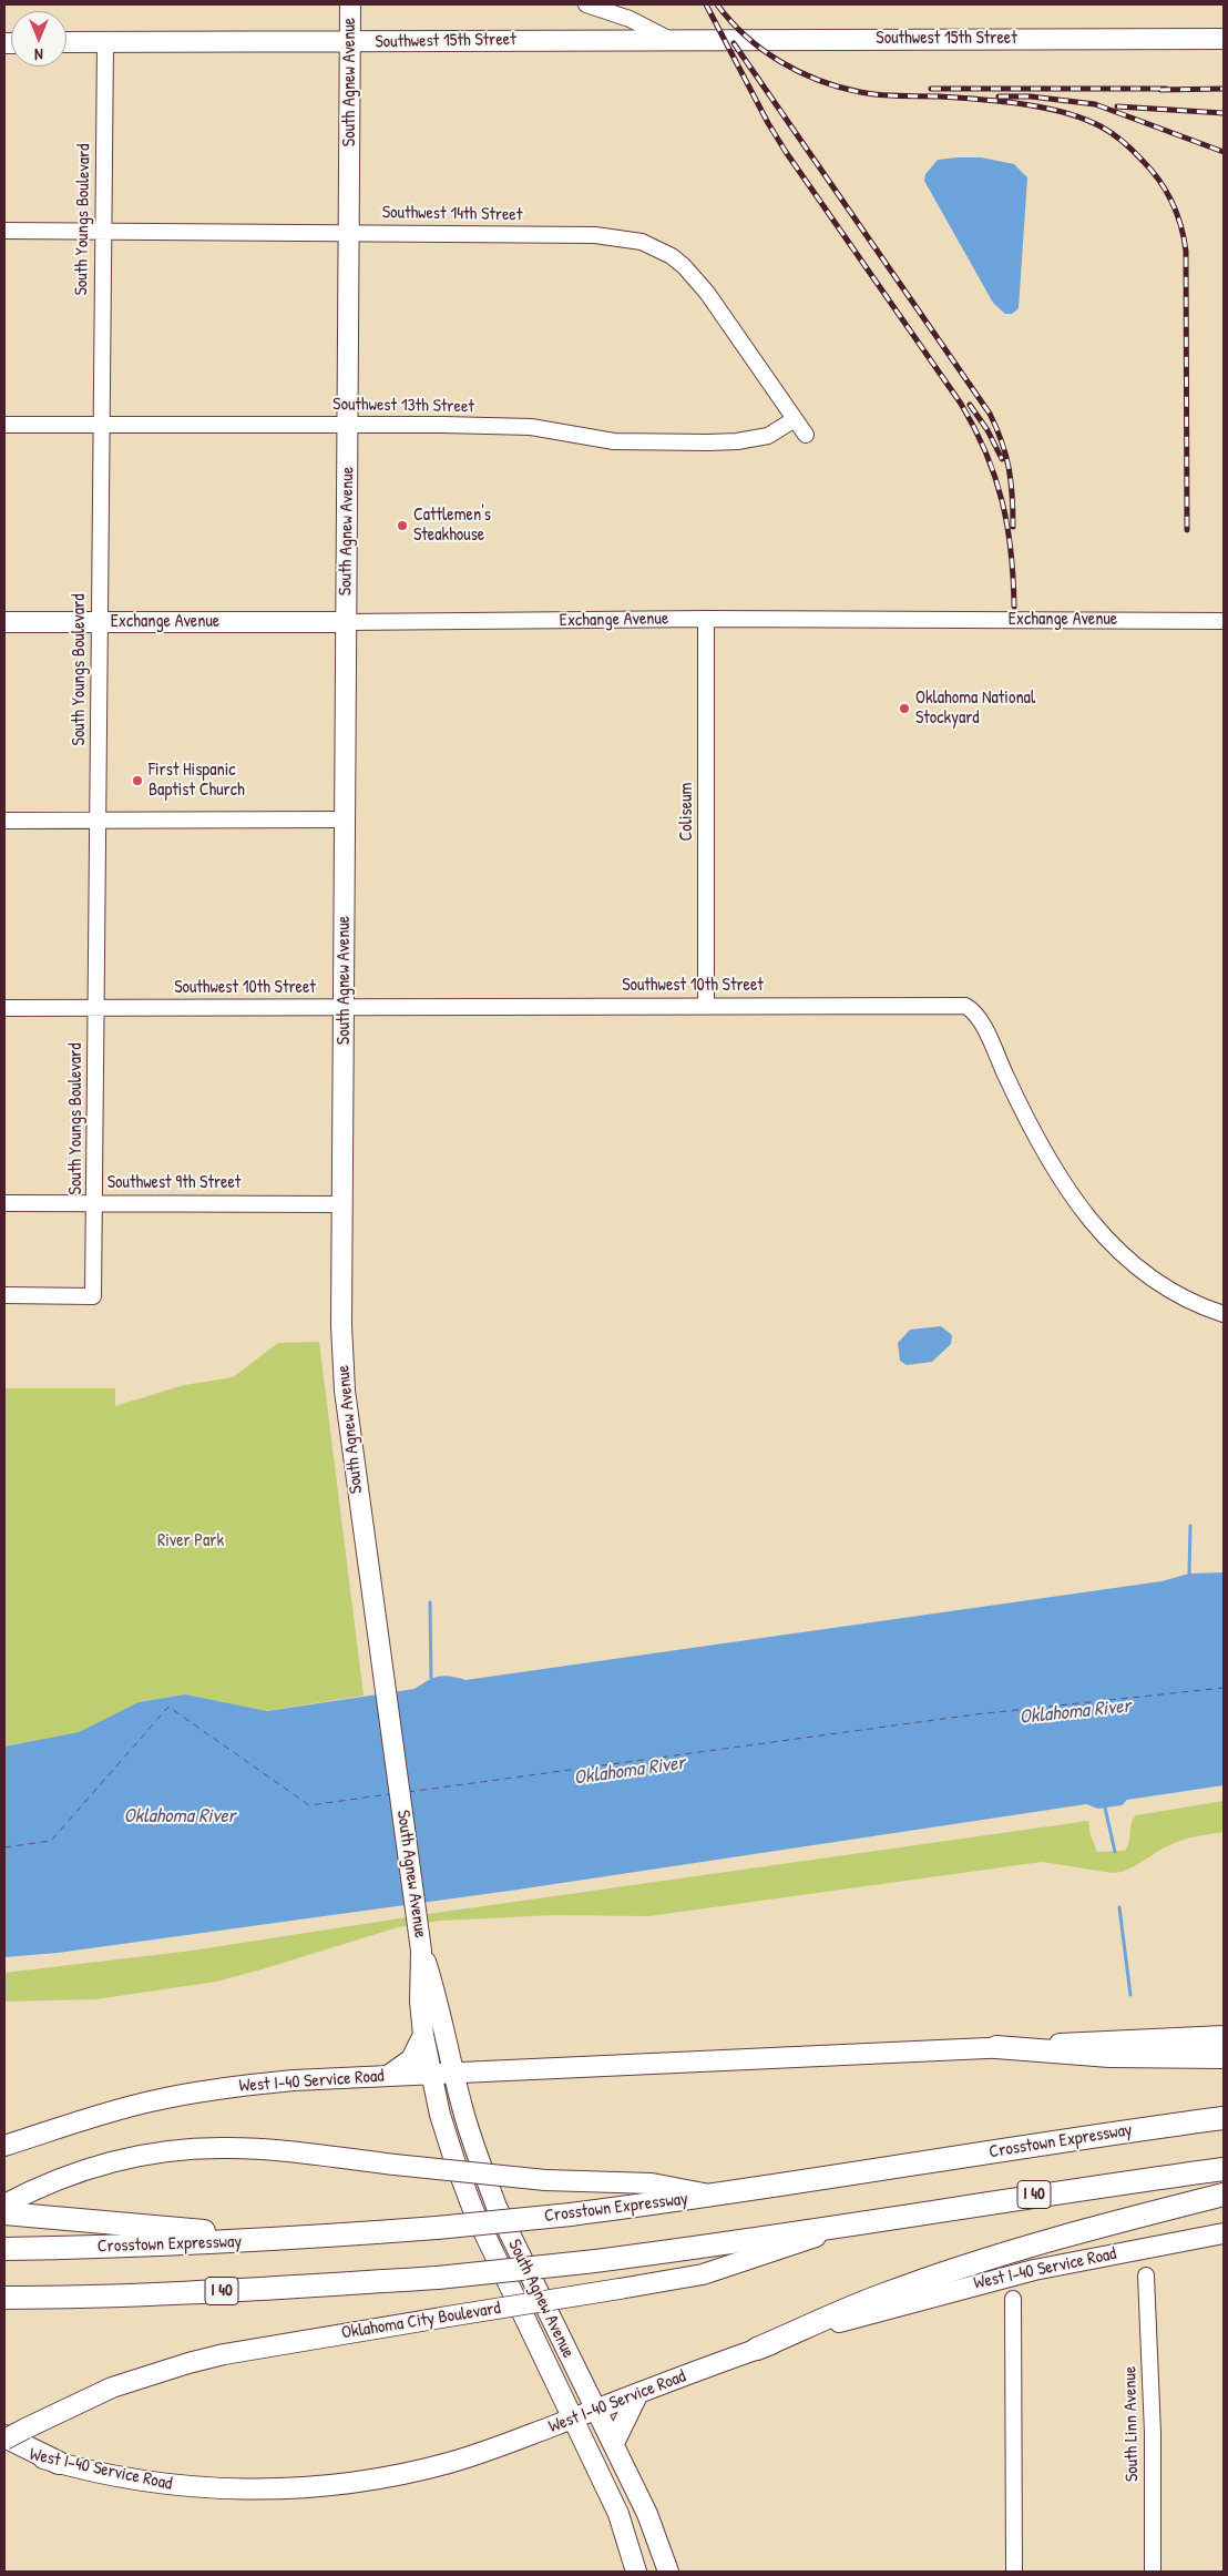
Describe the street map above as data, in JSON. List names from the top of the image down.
{
  "streets": {
    "highway": ["Crosstown Expressway", "I 40"],
    "main road": [
      "Southwest 15th Street",
      "South Agnew Avenue",
      "Exchange Avenue",
      "West I-40 Service Road",
      "Oklahoma City Boulevard"
    ],
    "street": [
      "Southwest 14th Street",
      "South Youngs Boulevard",
      "Southwest 13th Street",
      "Coliseum",
      "Southwest 10th Street",
      "Southwest 9th Street",
      "South Linn Avenue"
    ]
  },
  "crossings": [
    ["Southwest 15th Street", "South Agnew Avenue"],
    ["Southwest 15th Street", "South Youngs Boulevard"],
    ["South Agnew Avenue", "Southwest 14th Street"],
    ["South Agnew Avenue", "Southwest 13th Street"],
    ["South Agnew Avenue", "Exchange Avenue"],
    ["South Agnew Avenue", "Southwest 10th Street"],
    ["South Agnew Avenue", "Southwest 9th Street"],
    ["South Agnew Avenue", "West I-40 Service Road"],
    ["Southwest 14th Street", "South Youngs Boulevard"],
    ["Southwest 14th Street", "Southwest 13th Street"],
    ["South Youngs Boulevard", "Southwest 13th Street"],
    ["South Youngs Boulevard", "Exchange Avenue"],
    ["South Youngs Boulevard", "Southwest 10th Street"],
    ["South Youngs Boulevard", "Southwest 9th Street"],
    ["Exchange Avenue", "Coliseum"],
    ["Coliseum", "Southwest 10th Street"],
    ["I 40", "Oklahoma City Boulevard"]
  ],
  "water": ["Oklahoma River"],
  "parks": ["River Park"],
  "places": ["Cattlemen's Steakhouse", "Oklahoma National Stockyard", "First Hispanic Baptist Church"],
  "north": "bottom"
}
